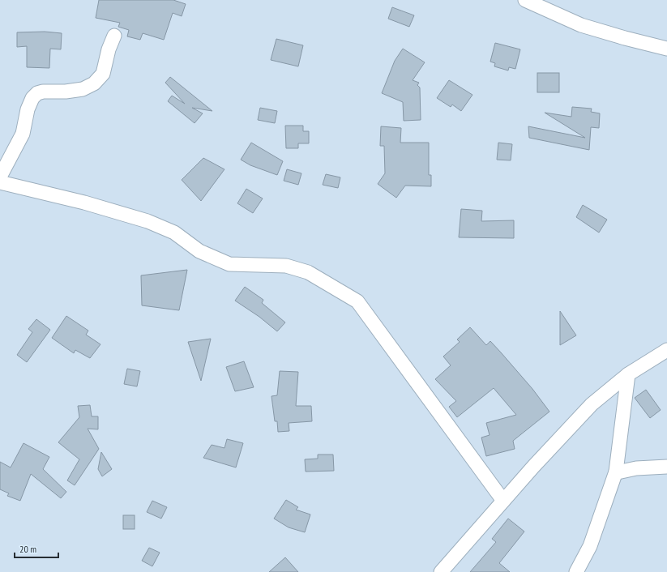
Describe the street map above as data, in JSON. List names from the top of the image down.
{
  "scale_bar": "20 m"
}
